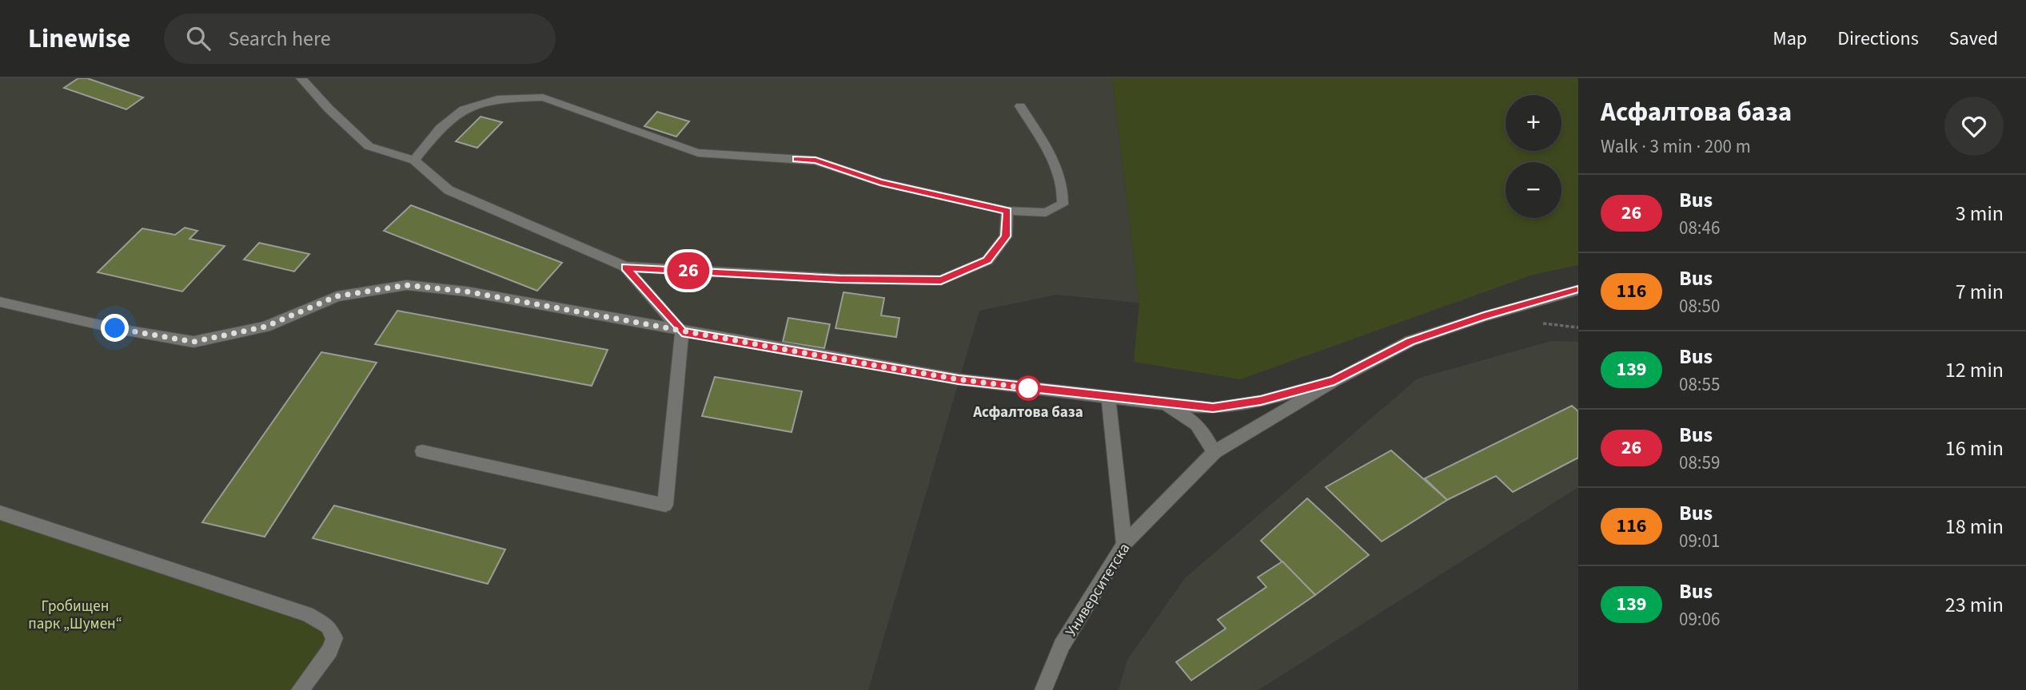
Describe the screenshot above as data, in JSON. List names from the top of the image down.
{
  "streets": {
    "street": ["Университетска"]
  },
  "parks": ["Гробищен парк „Шумен“"],
  "places": ["Асфалтова база"],
  "lines": ["bus line 26"],
  "page": {
    "header": "Linewise",
    "search": "Search here",
    "nav": ["Map", "Directions", "Saved"],
    "on_map": "26",
    "heading": ["Асфалтова база", "Walk · 3 min · 200 m"],
    "map_buttons": ["+", "−"],
    "list": [
      {
        "mark": "26",
        "name": "Bus",
        "note": "08:46",
        "value": "3 min"
      },
      {
        "mark": "116",
        "name": "Bus",
        "note": "08:50",
        "value": "7 min"
      },
      {
        "mark": "139",
        "name": "Bus",
        "note": "08:55",
        "value": "12 min"
      },
      {
        "mark": "26",
        "name": "Bus",
        "note": "08:59",
        "value": "16 min"
      },
      {
        "mark": "116",
        "name": "Bus",
        "note": "09:01",
        "value": "18 min"
      },
      {
        "mark": "139",
        "name": "Bus",
        "note": "09:06",
        "value": "23 min"
      }
    ]
  }
}
